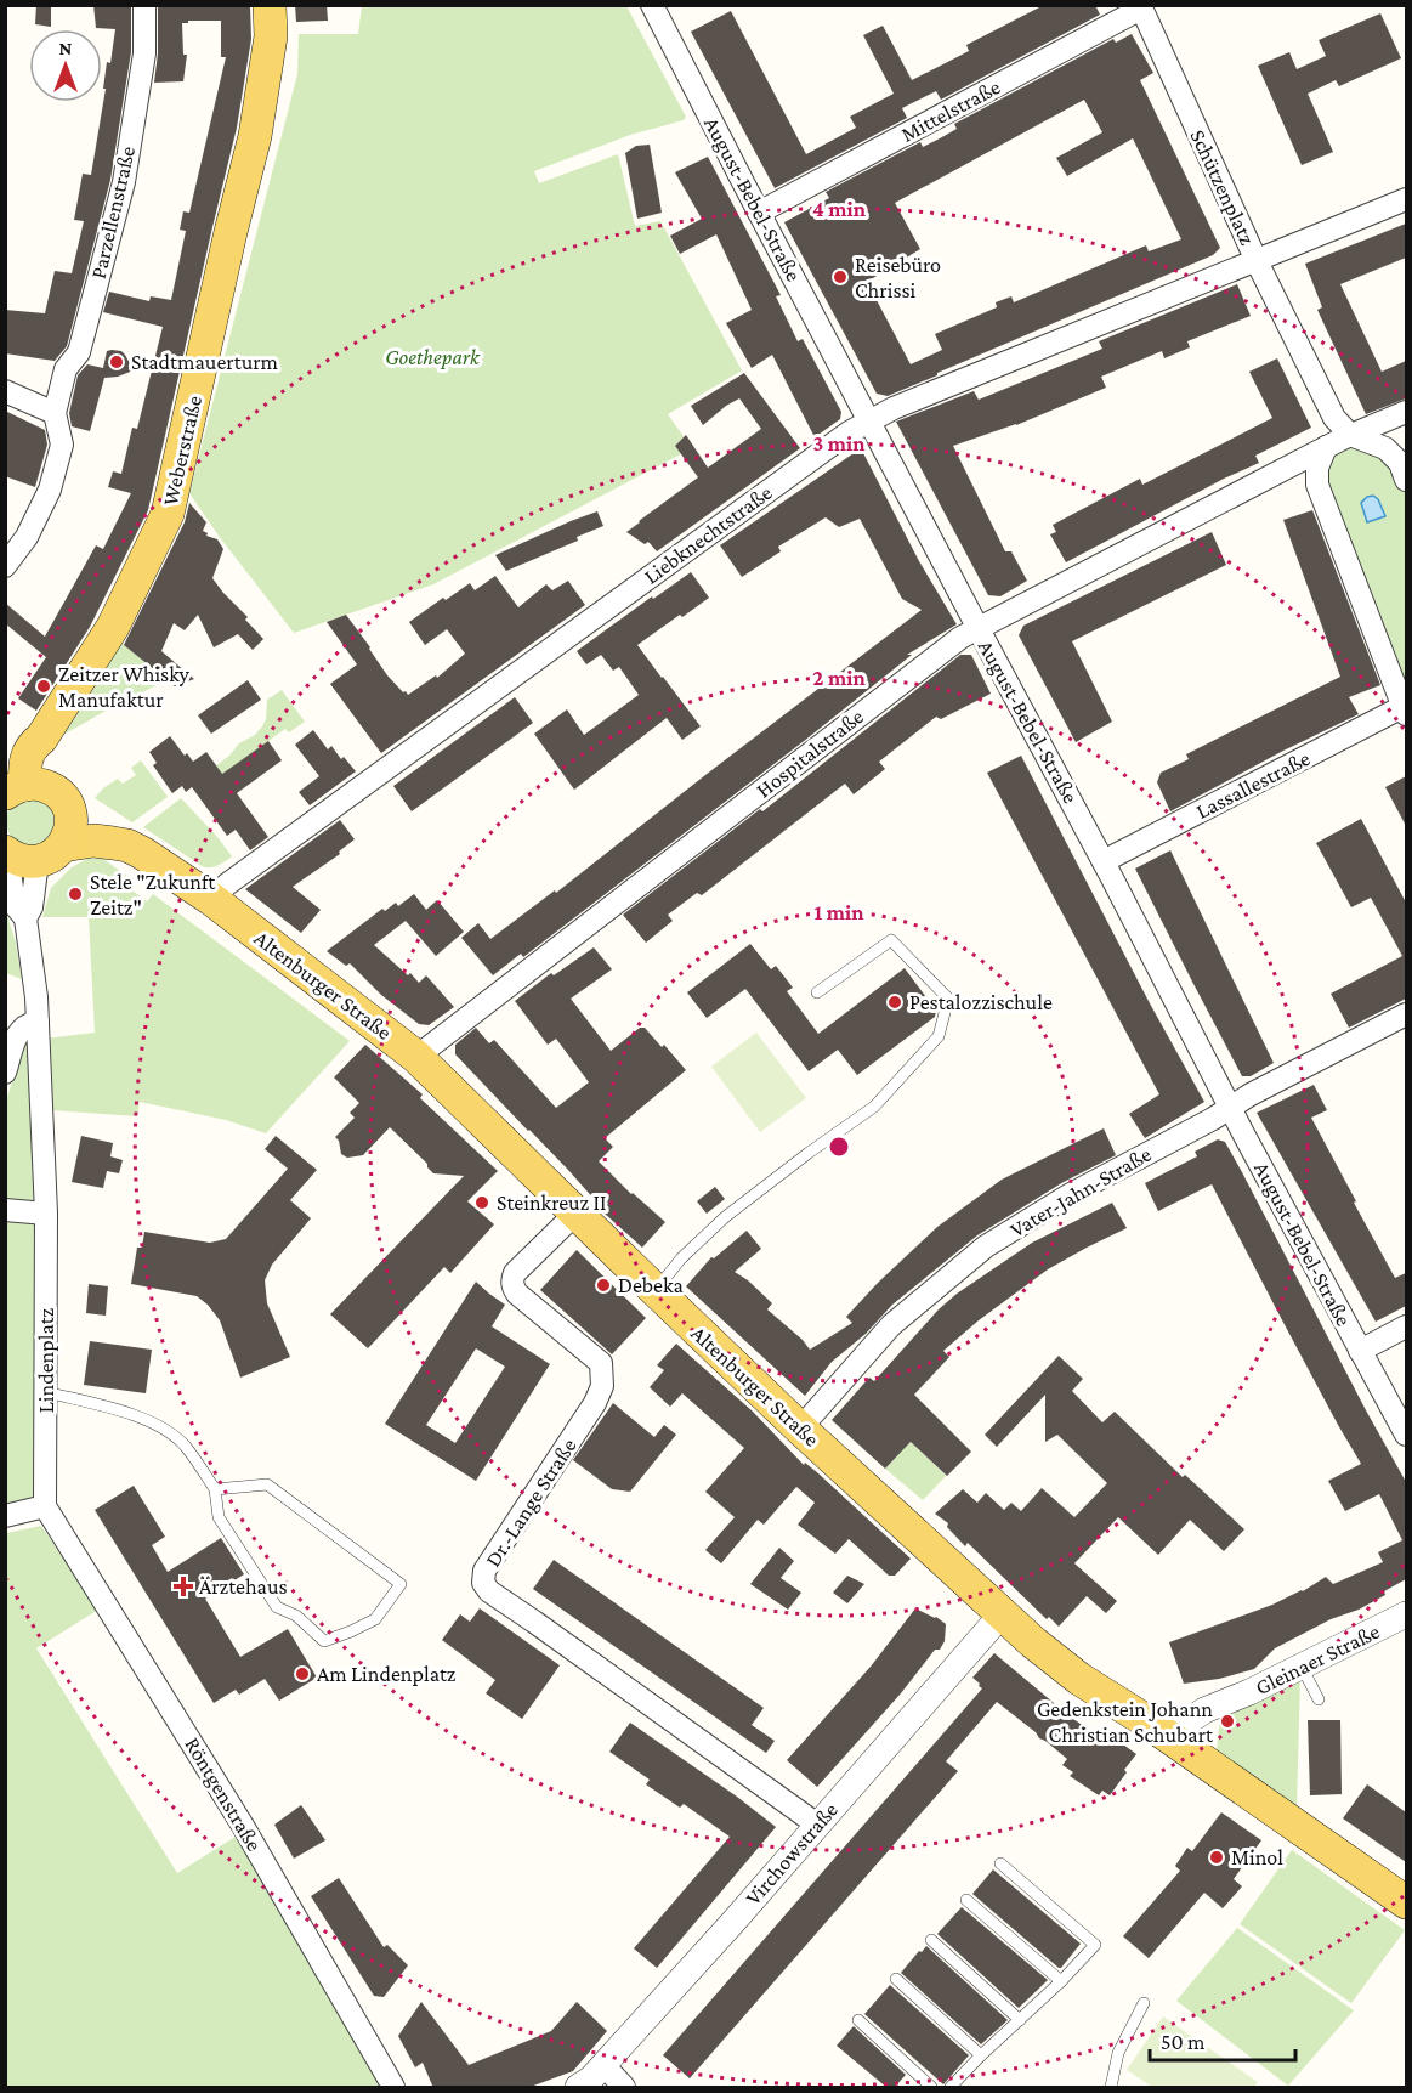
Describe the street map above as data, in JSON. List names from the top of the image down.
{
  "streets": {
    "main road": ["Weberstraße", "Altenburger Straße"],
    "street": [
      "Mittelstraße",
      "Schützenplatz",
      "August-Bebel-Straße",
      "Parzellenstraße",
      "Liebknechtstraße",
      "Hospitalstraße",
      "Lassallestraße",
      "Vater-Jahn-Straße",
      "Lindenplatz",
      "Dr.-Lange Straße",
      "Gleinaer Straße",
      "Röntgenstraße",
      "Virchowstraße"
    ]
  },
  "crossings": [
    ["Mittelstraße", "Schützenplatz"],
    ["Mittelstraße", "August-Bebel-Straße"],
    ["Schützenplatz", "Liebknechtstraße"],
    ["August-Bebel-Straße", "Liebknechtstraße"],
    ["August-Bebel-Straße", "Hospitalstraße"],
    ["August-Bebel-Straße", "Lassallestraße"],
    ["August-Bebel-Straße", "Vater-Jahn-Straße"],
    ["Weberstraße", "Altenburger Straße"],
    ["Liebknechtstraße", "Altenburger Straße"],
    ["Hospitalstraße", "Altenburger Straße"],
    ["Altenburger Straße", "Vater-Jahn-Straße"],
    ["Altenburger Straße", "Dr.-Lange Straße"],
    ["Altenburger Straße", "Gleinaer Straße"],
    ["Altenburger Straße", "Virchowstraße"],
    ["Lindenplatz", "Röntgenstraße"],
    ["Dr.-Lange Straße", "Virchowstraße"]
  ],
  "parks": ["Goethepark"],
  "places": {
    "other": [
      "Reisebüro Chrissi",
      "Stadtmauerturm",
      "Zeitzer Whisky Manufaktur",
      "Stele \"Zukunft Zeitz\"",
      "Pestalozzischule",
      "Steinkreuz II",
      "Debeka",
      "Am Lindenplatz",
      "Gedenkstein Johann Christian Schubart",
      "Minol"
    ],
    "health": ["Ärztehaus"]
  },
  "scale_bar": "50 m",
  "north": "top",
  "rings": [
    "4 min",
    "3 min",
    "2 min",
    "1 min"
  ]
}
